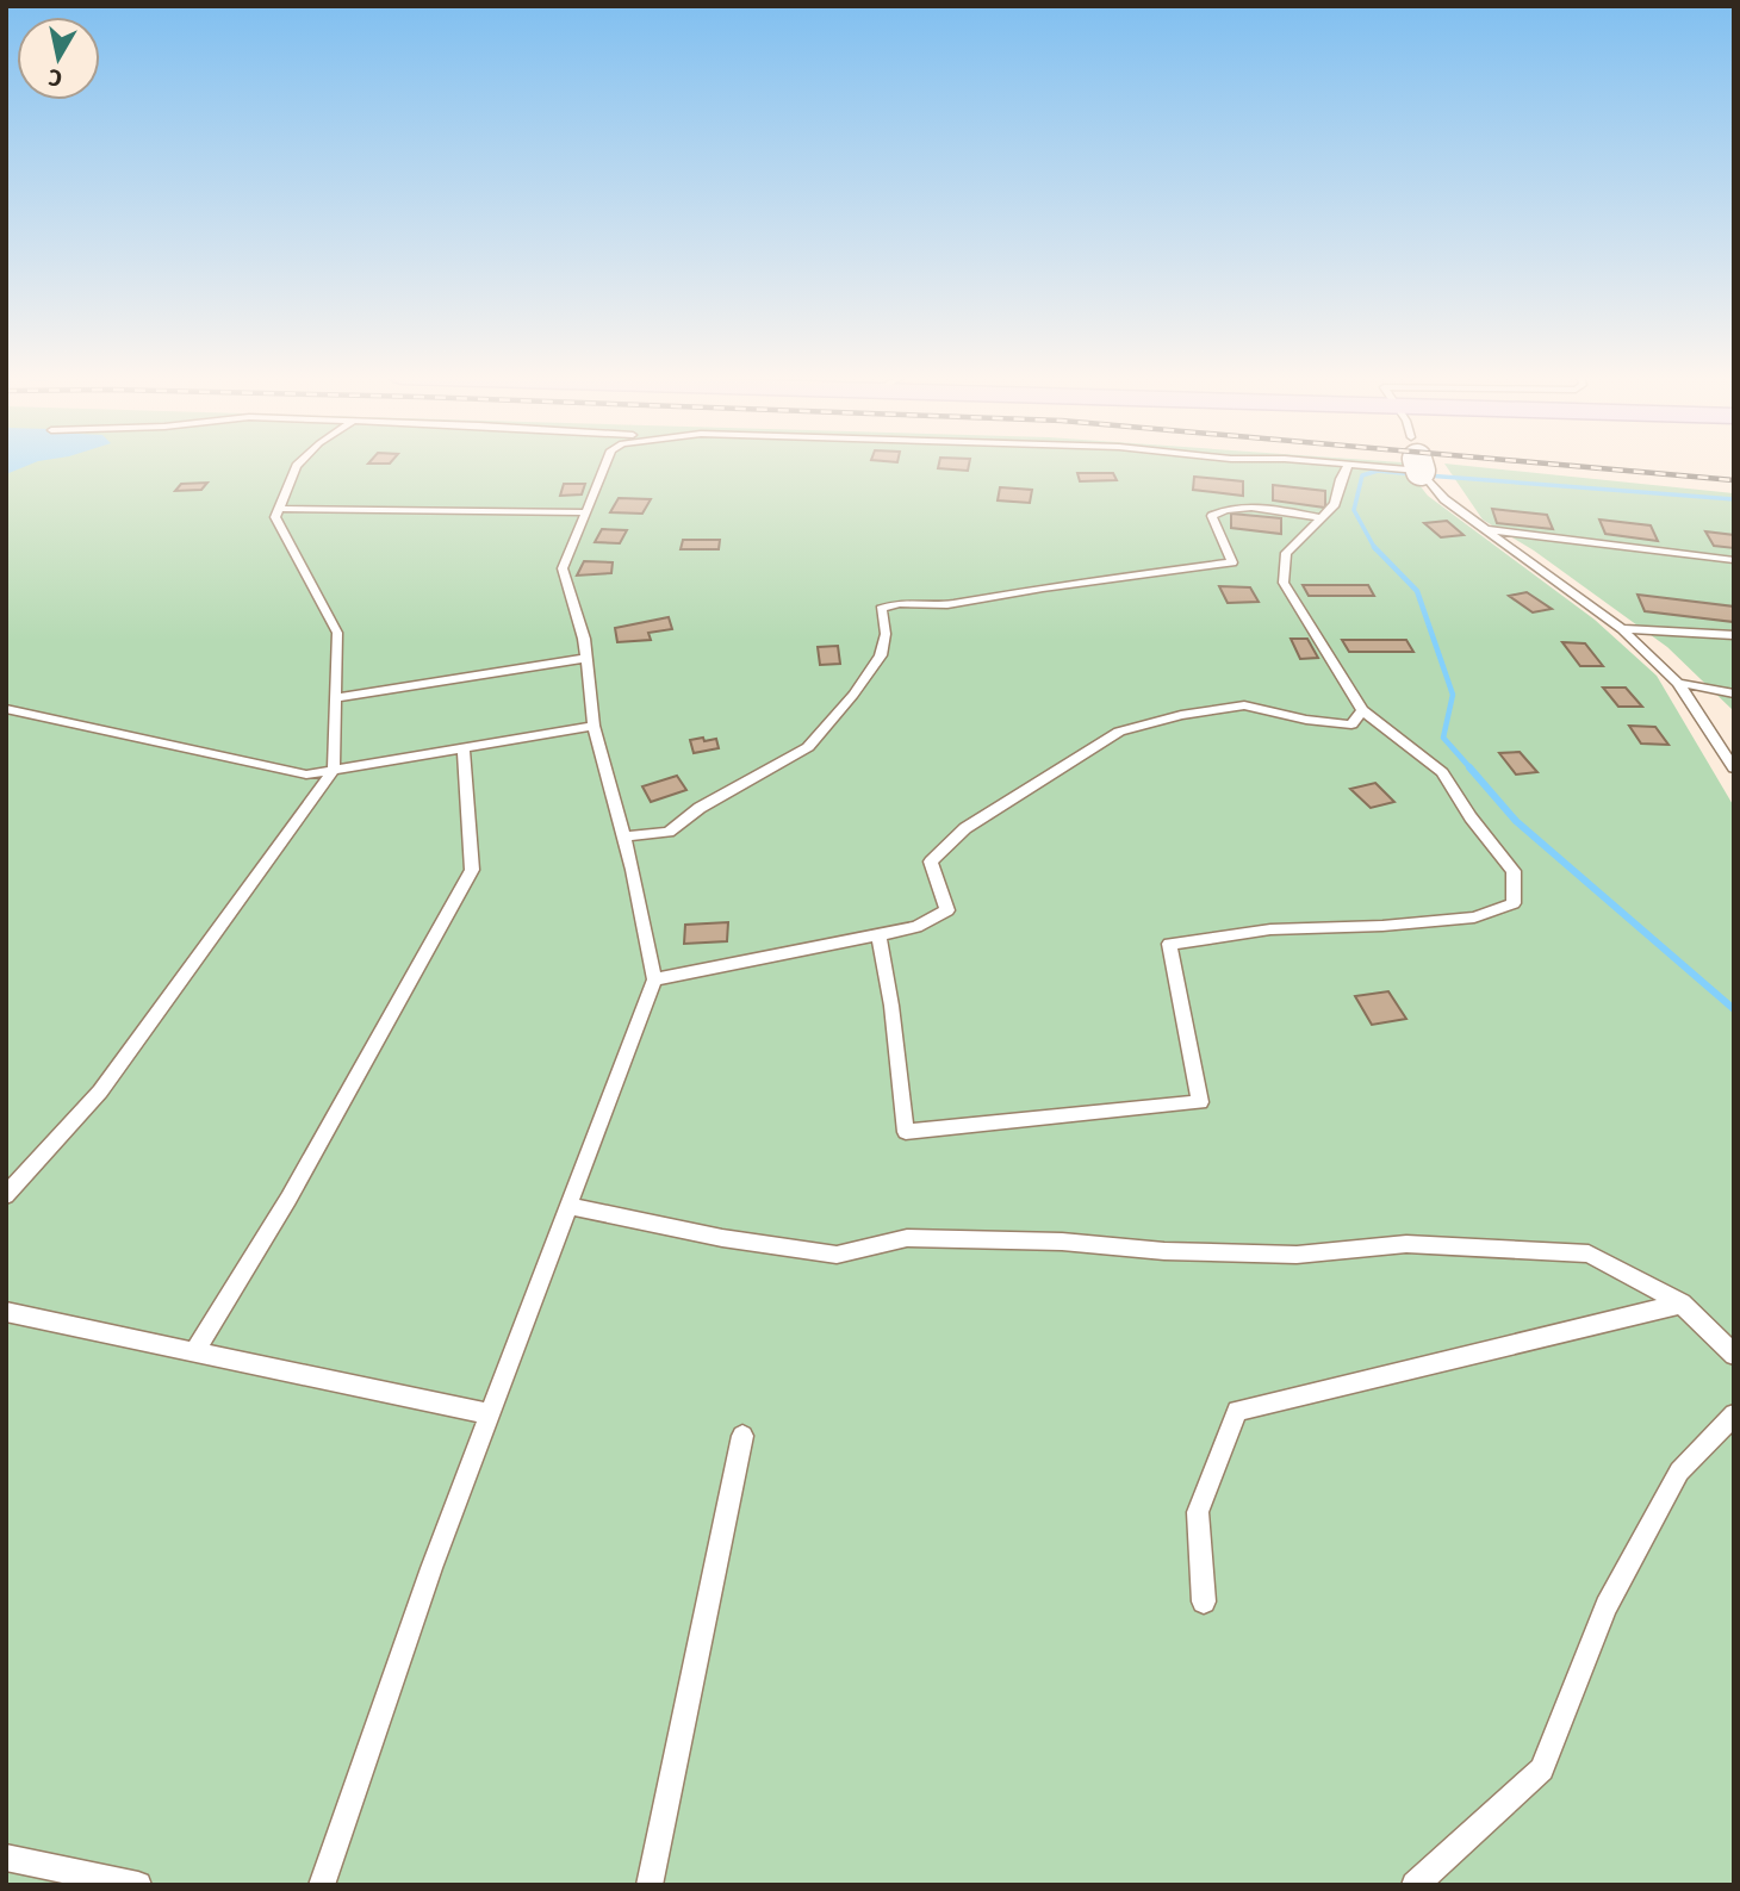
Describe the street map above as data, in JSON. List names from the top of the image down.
{
  "north": "bottom"
}
